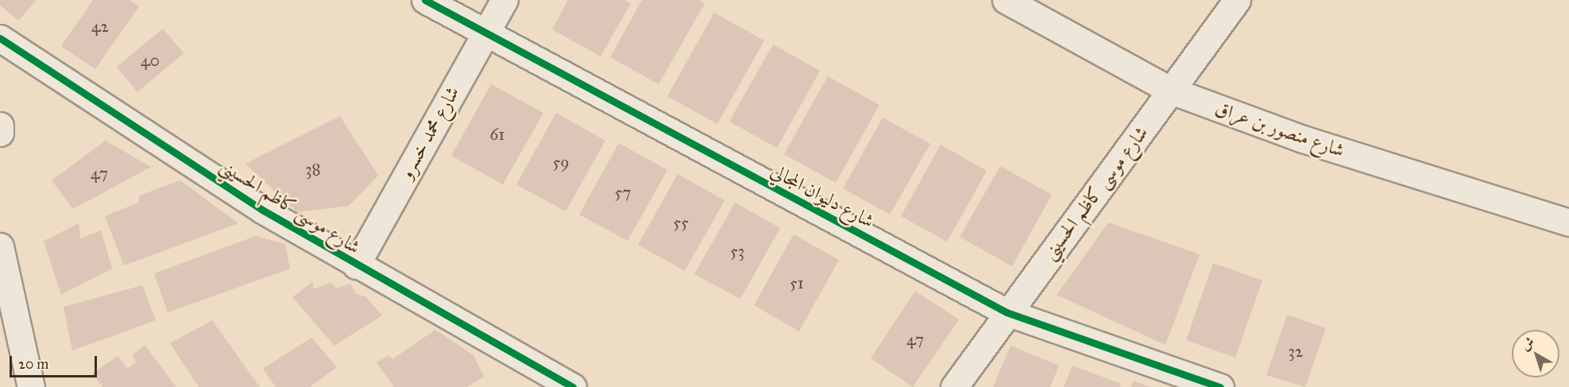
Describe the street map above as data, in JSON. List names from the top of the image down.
{
  "streets": {
    "street": [
      "شارع منصور بن عراق",
      "شارع محمد خسرو",
      "شارع موسى كاظم الحسيني",
      "شارع دليوان المجالي"
    ]
  },
  "crossings": [
    ["شارع منصور بن عراق", "شارع موسى كاظم الحسيني"],
    ["شارع محمد خسرو", "شارع موسى كاظم الحسيني"],
    ["شارع محمد خسرو", "شارع دليوان المجالي"],
    ["شارع موسى كاظم الحسيني", "شارع دليوان المجالي"]
  ],
  "house_numbers": [
    "42",
    "40",
    "61",
    "59",
    "38",
    "47",
    "57",
    "55",
    "53",
    "51",
    "47",
    "32"
  ],
  "scale_bar": "20 m",
  "north": "top left"
}
